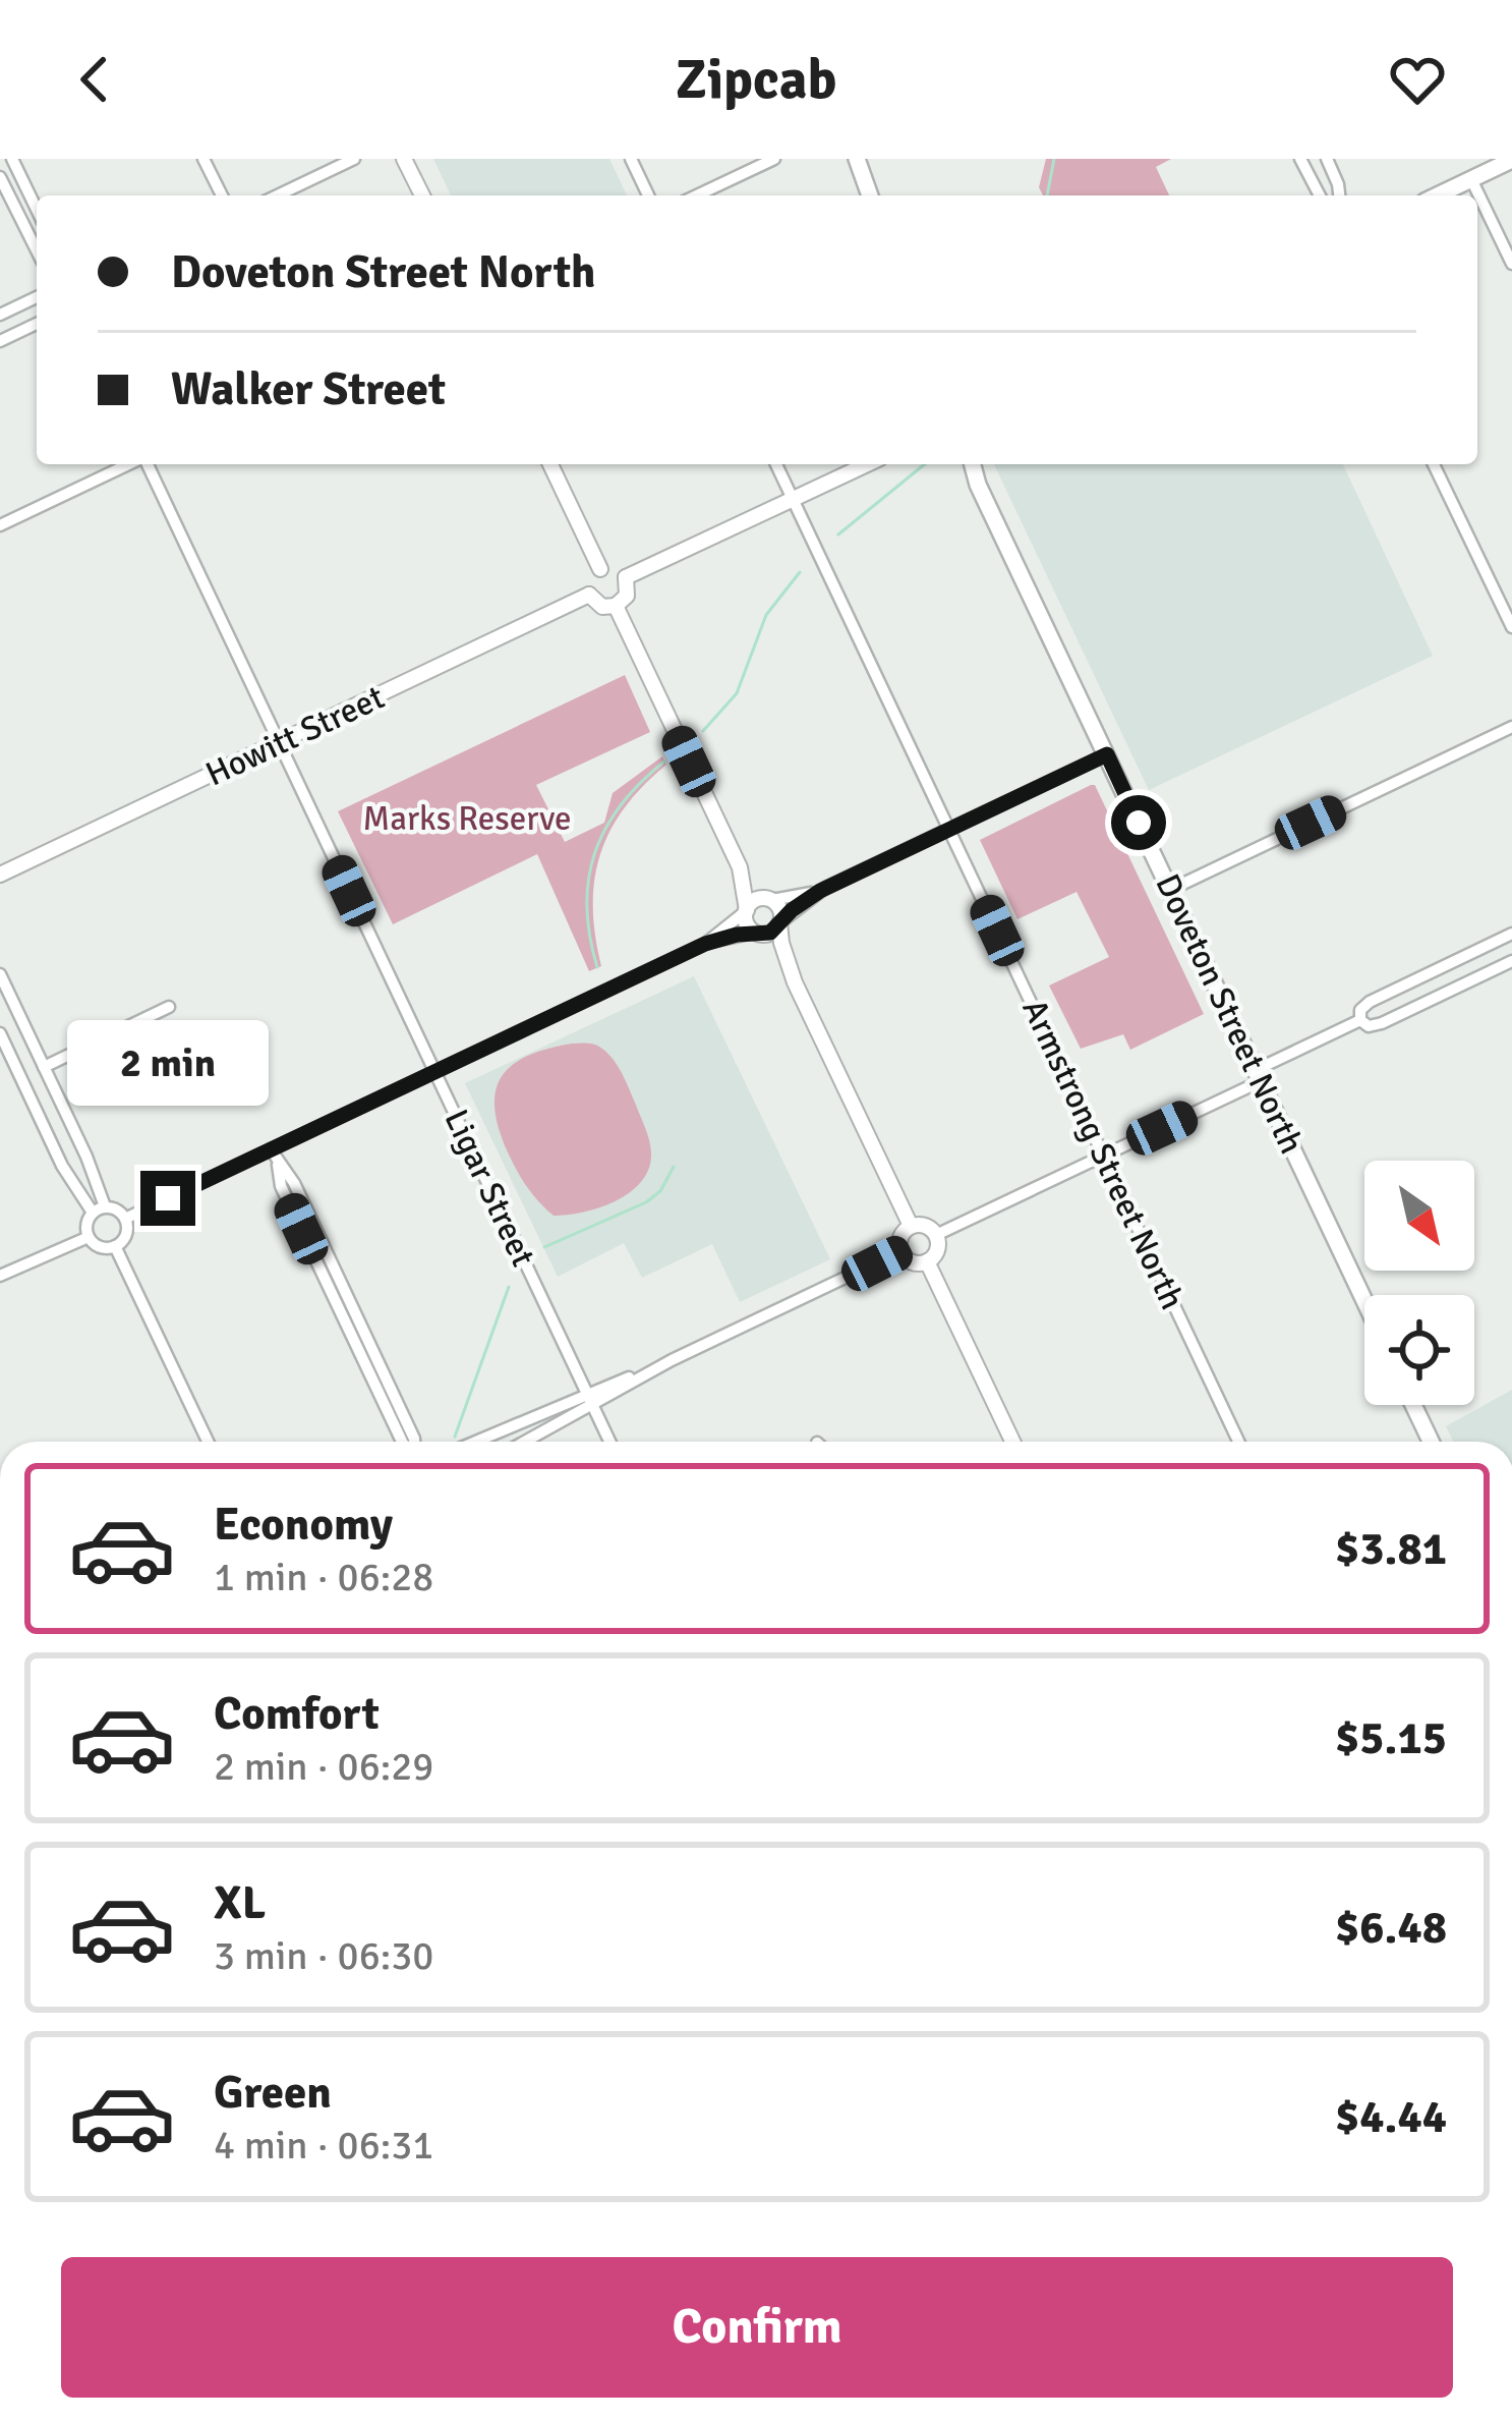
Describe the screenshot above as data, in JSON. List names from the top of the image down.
{
  "streets": {
    "main road": ["Doveton Street North"],
    "street": ["Howitt Street", "Armstrong Street North", "Ligar Street"]
  },
  "crossings": [
    ["Howitt Street", "Ligar Street"]
  ],
  "parks": ["Marks Reserve"],
  "north": "bottom right",
  "page": {
    "header": "Zipcab",
    "banner": ["Doveton Street North", "Walker Street"],
    "bubble": "2 min",
    "list": [
      {
        "name": "Economy",
        "note": "1 min · 06:28",
        "value": "$3.81"
      },
      {
        "name": "Comfort",
        "note": "2 min · 06:29",
        "value": "$5.15"
      },
      {
        "name": "XL",
        "note": "3 min · 06:30",
        "value": "$6.48"
      },
      {
        "name": "Green",
        "note": "4 min · 06:31",
        "value": "$4.44"
      }
    ],
    "buttons": "Confirm"
  }
}
